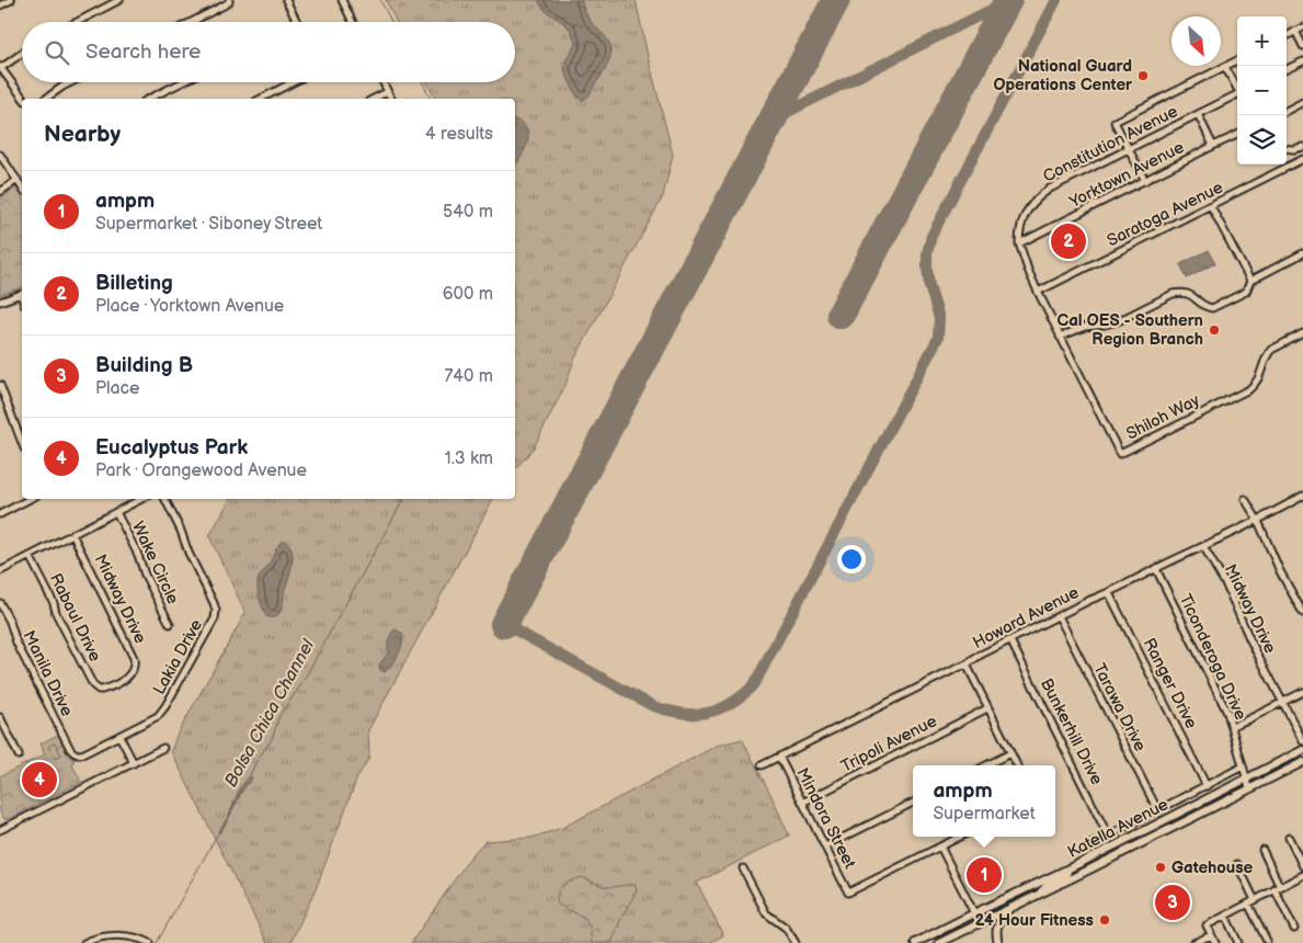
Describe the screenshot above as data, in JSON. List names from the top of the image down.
{
  "streets": {
    "main road": ["Katella Avenue"],
    "street": [
      "Constitution Avenue",
      "Yorktown Avenue",
      "Saratoga Avenue",
      "Shiloh Way",
      "Wake Circle",
      "Midway Drive",
      "Rabaul Drive",
      "Howard Avenue",
      "Lakia Drive",
      "Ticonderoga Drive",
      "Manila Drive",
      "Ranger Drive",
      "Tarawa Drive",
      "Bunkerhill Drive",
      "Tripoli Avenue",
      "Mindora Street"
    ]
  },
  "crossings": [
    ["Constitution Avenue", "Yorktown Avenue"],
    ["Constitution Avenue", "Shiloh Way"],
    ["Yorktown Avenue", "Shiloh Way"],
    ["Saratoga Avenue", "Shiloh Way"],
    ["Midway Drive", "Rabaul Drive"],
    ["Midway Drive", "Howard Avenue"],
    ["Howard Avenue", "Ticonderoga Drive"],
    ["Howard Avenue", "Ranger Drive"],
    ["Howard Avenue", "Tarawa Drive"],
    ["Howard Avenue", "Bunkerhill Drive"],
    ["Howard Avenue", "Mindora Street"],
    ["Lakia Drive", "Manila Drive"],
    ["Ticonderoga Drive", "Katella Avenue"],
    ["Tripoli Avenue", "Mindora Street"]
  ],
  "water": ["Bolsa Chica Channel"],
  "places": [
    "National Guard Operations Center",
    "Cal OES - Southern Region Branch",
    "Gatehouse",
    "24 Hour Fitness"
  ],
  "north": "bottom right",
  "page": {
    "map_buttons": ["+", "−"],
    "search": "Search here",
    "heading": ["Nearby", "4 results"],
    "list": [
      {
        "mark": "1",
        "name": "ampm",
        "note": "Supermarket · Siboney Street",
        "value": "540 m"
      },
      {
        "mark": "2",
        "name": "Billeting",
        "note": "Place · Yorktown Avenue",
        "value": "600 m"
      },
      {
        "mark": "3",
        "name": "Building B",
        "note": "Place",
        "value": "740 m"
      },
      {
        "mark": "4",
        "name": "Eucalyptus Park",
        "note": "Park · Orangewood Avenue",
        "value": "1.3 km"
      }
    ],
    "pins": [
      "2",
      "4",
      "1",
      "3"
    ],
    "popup": ["ampm", "Supermarket"]
  }
}
